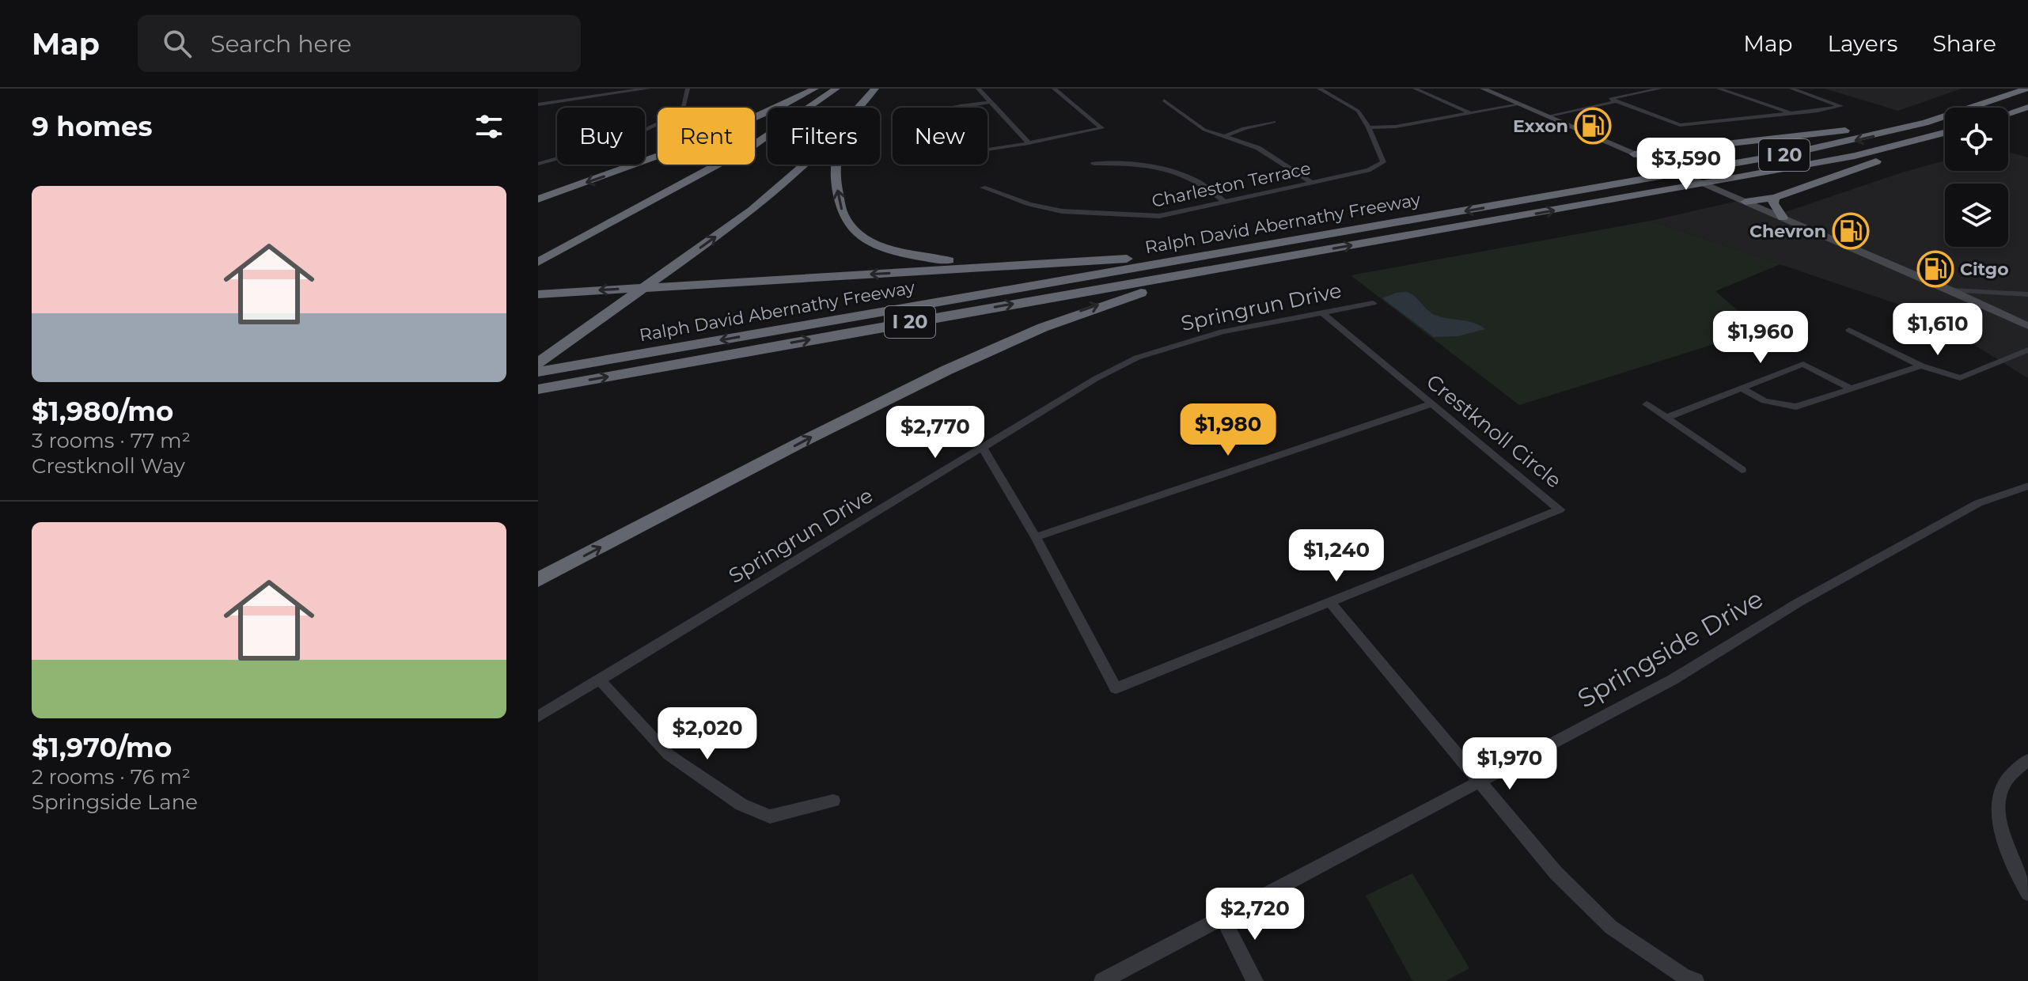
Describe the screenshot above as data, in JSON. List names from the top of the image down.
{
  "streets": {
    "highway": ["I 20", "Ralph David Abernathy Freeway"],
    "street": [
      "Charleston Terrace",
      "Springrun Drive",
      "Crestknoll Circle",
      "Springside Drive"
    ]
  },
  "crossings": [
    ["Springrun Drive", "Crestknoll Circle"]
  ],
  "places": {
    "fuel station": ["Exxon", "Chevron", "Citgo"]
  },
  "page": {
    "header": "Map",
    "search": "Search here",
    "nav": ["Map", "Layers", "Share"],
    "heading": "9 homes",
    "chip": [
      "Buy",
      "Rent",
      "Filters",
      "New"
    ],
    "price": [
      "$3,590",
      "$1,610",
      "$1,960",
      "$1,980",
      "$2,770",
      "$1,240",
      "$2,020",
      "$1,970",
      "$2,720"
    ],
    "list": [
      {
        "name": "$1,980/mo",
        "note": "3 rooms · 77 m² · Crestknoll Way"
      },
      {
        "name": "$1,970/mo",
        "note": "2 rooms · 76 m² · Springside Lane"
      }
    ]
  }
}
